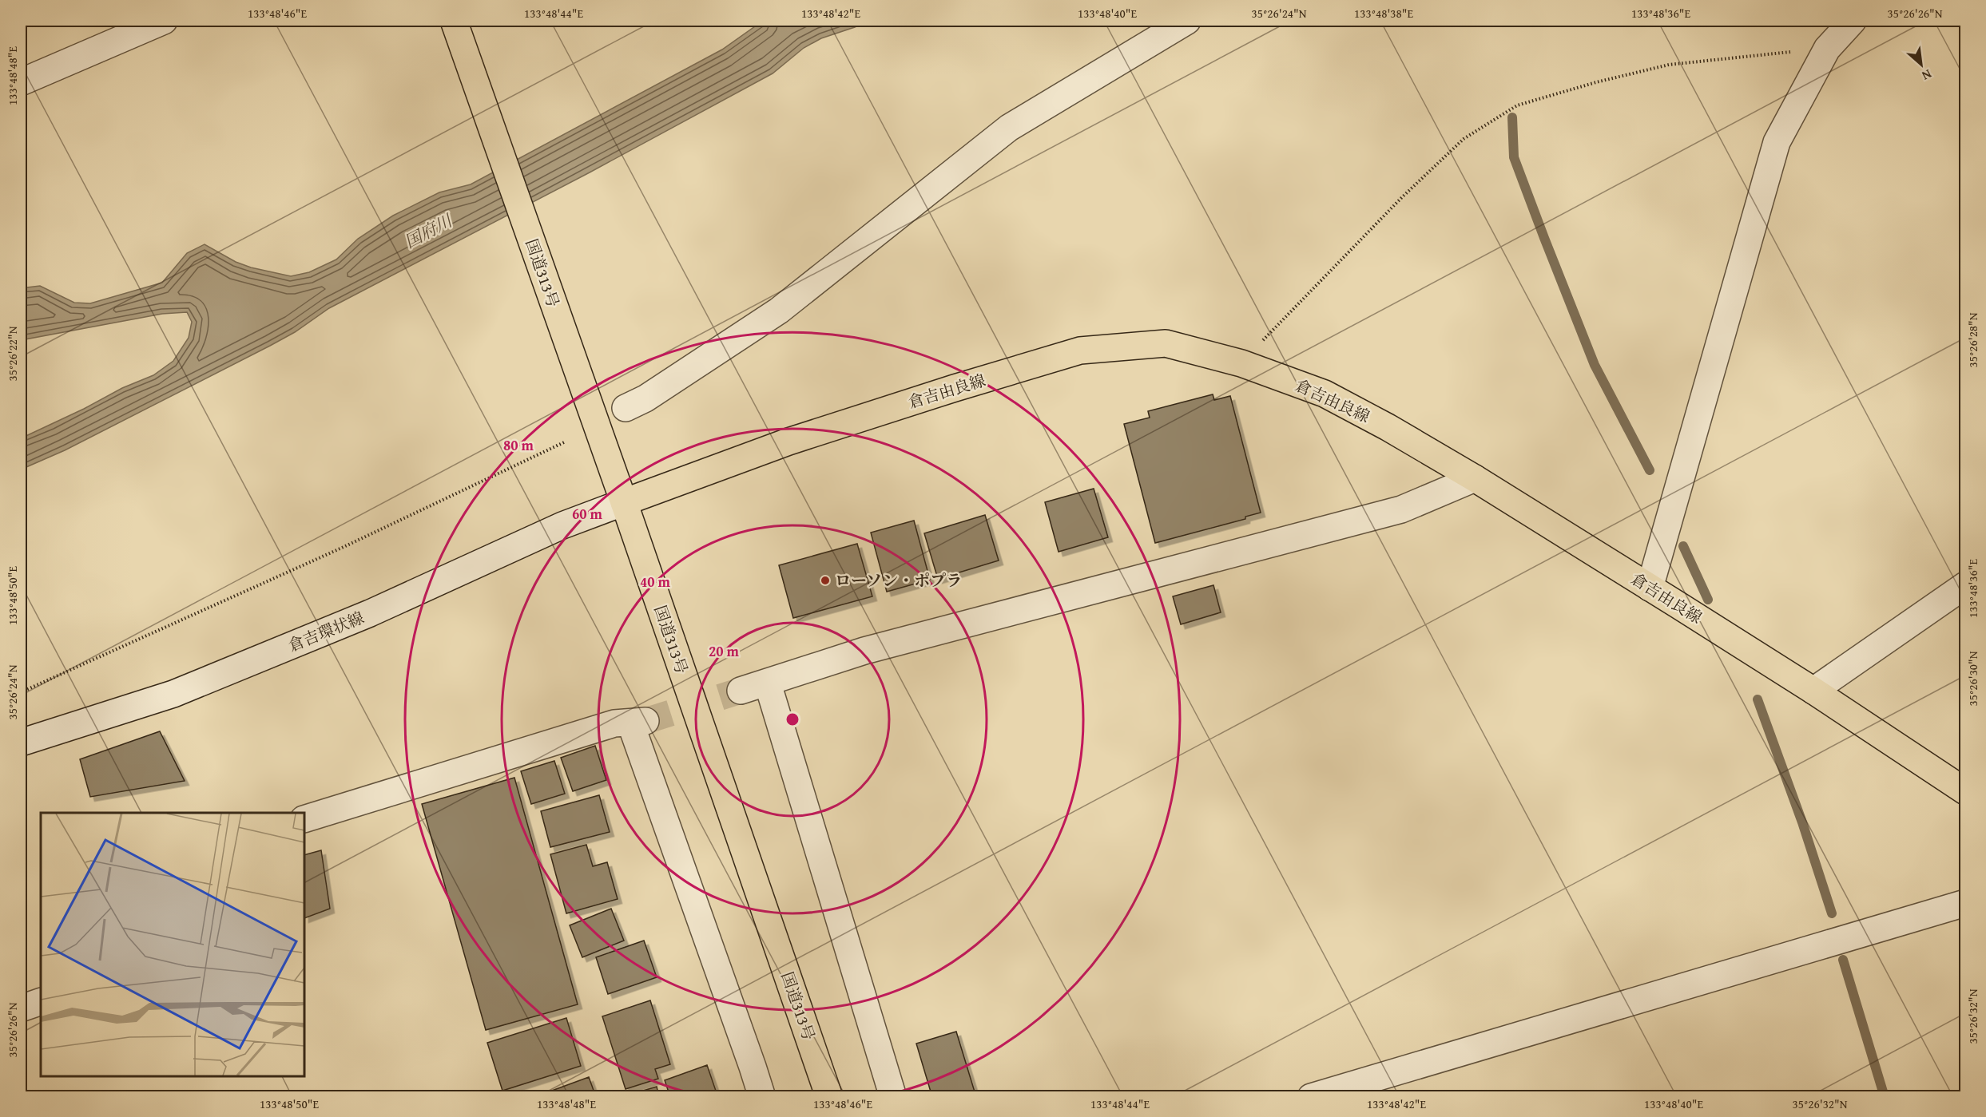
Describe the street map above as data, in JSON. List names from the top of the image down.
{
  "streets": {
    "main road": ["国道313号", "倉吉由良線"],
    "street": ["倉吉環状線"]
  },
  "crossings": [
    ["国道313号", "倉吉由良線"],
    ["国道313号", "倉吉環状線"],
    ["倉吉由良線", "倉吉環状線"]
  ],
  "water": ["国府川"],
  "places": ["ローソン・ポプラ"],
  "north": "bottom right",
  "coordinates": [
    "133°48'46\"E",
    "133°48'44\"E",
    "133°48'42\"E",
    "133°48'40\"E",
    "35°26'24\"N",
    "133°48'38\"E",
    "133°48'36\"E",
    "35°26'26\"N",
    "133°48'48\"E",
    "35°26'28\"N",
    "35°26'22\"N",
    "133°48'50\"E",
    "35°26'30\"N",
    "35°26'32\"N"
  ],
  "rings": [
    "80 m",
    "60 m",
    "40 m",
    "20 m"
  ]
}
